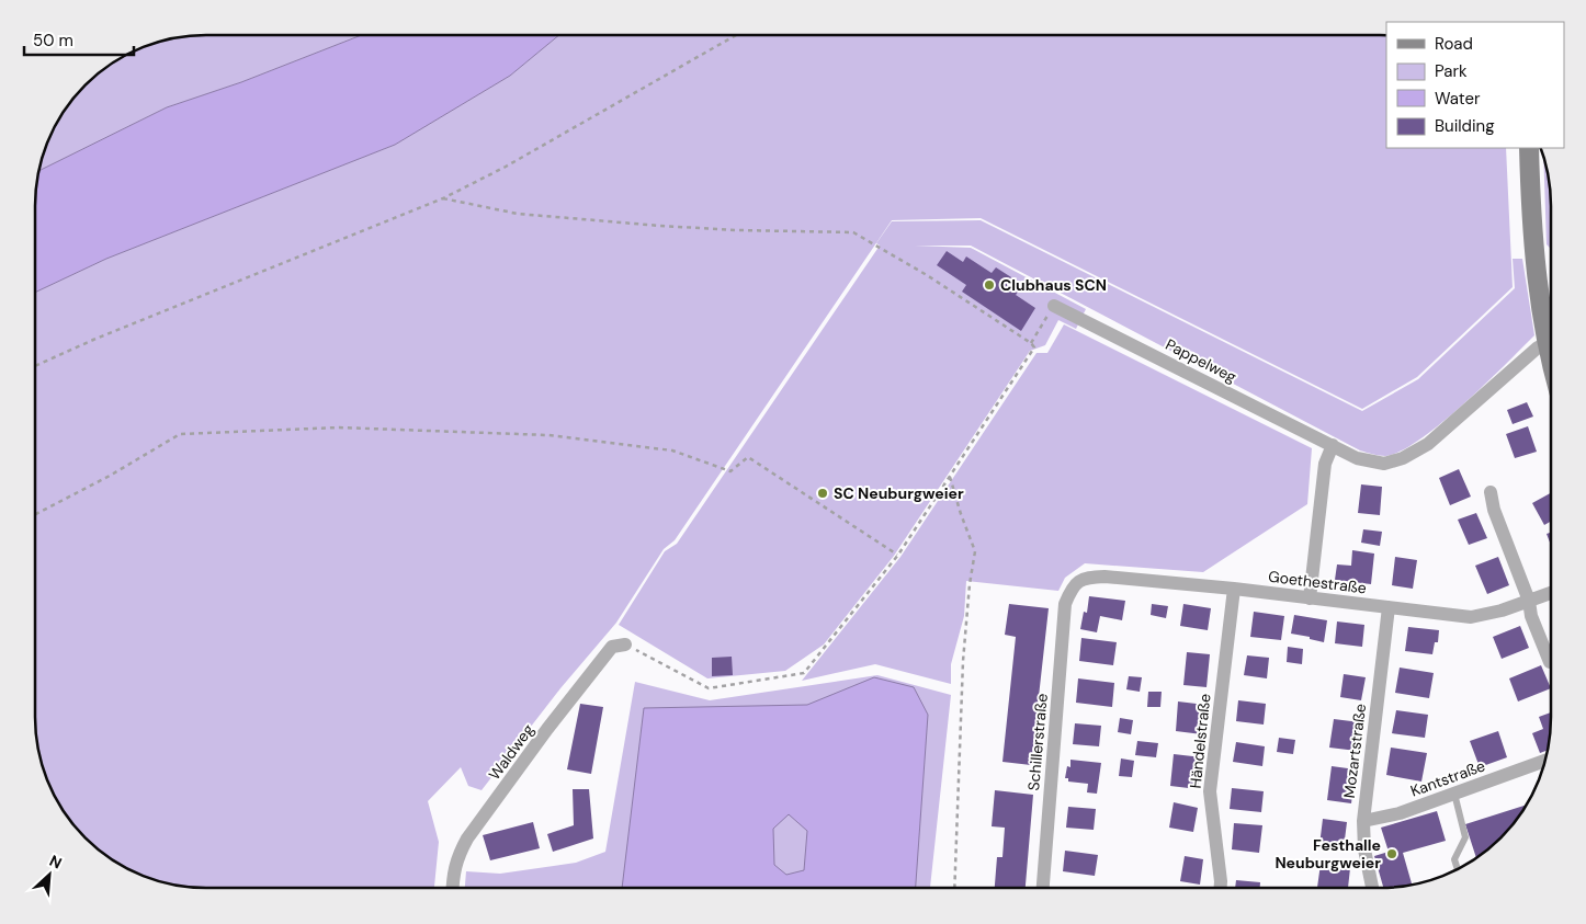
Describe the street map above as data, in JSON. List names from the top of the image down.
{
  "streets": {
    "street": [
      "Pappelweg",
      "Goethestraße",
      "Händelstraße",
      "Schillerstraße",
      "Mozartstraße",
      "Waldweg",
      "Kantstraße"
    ]
  },
  "crossings": [
    ["Goethestraße", "Händelstraße"],
    ["Goethestraße", "Schillerstraße"],
    ["Goethestraße", "Mozartstraße"],
    ["Mozartstraße", "Kantstraße"]
  ],
  "places": ["Clubhaus SCN", "SC Neuburgweier", "Festhalle Neuburgweier"],
  "legend": [
    "Road",
    "Park",
    "Water",
    "Building"
  ],
  "scale_bar": "50 m",
  "north": "top right"
}
